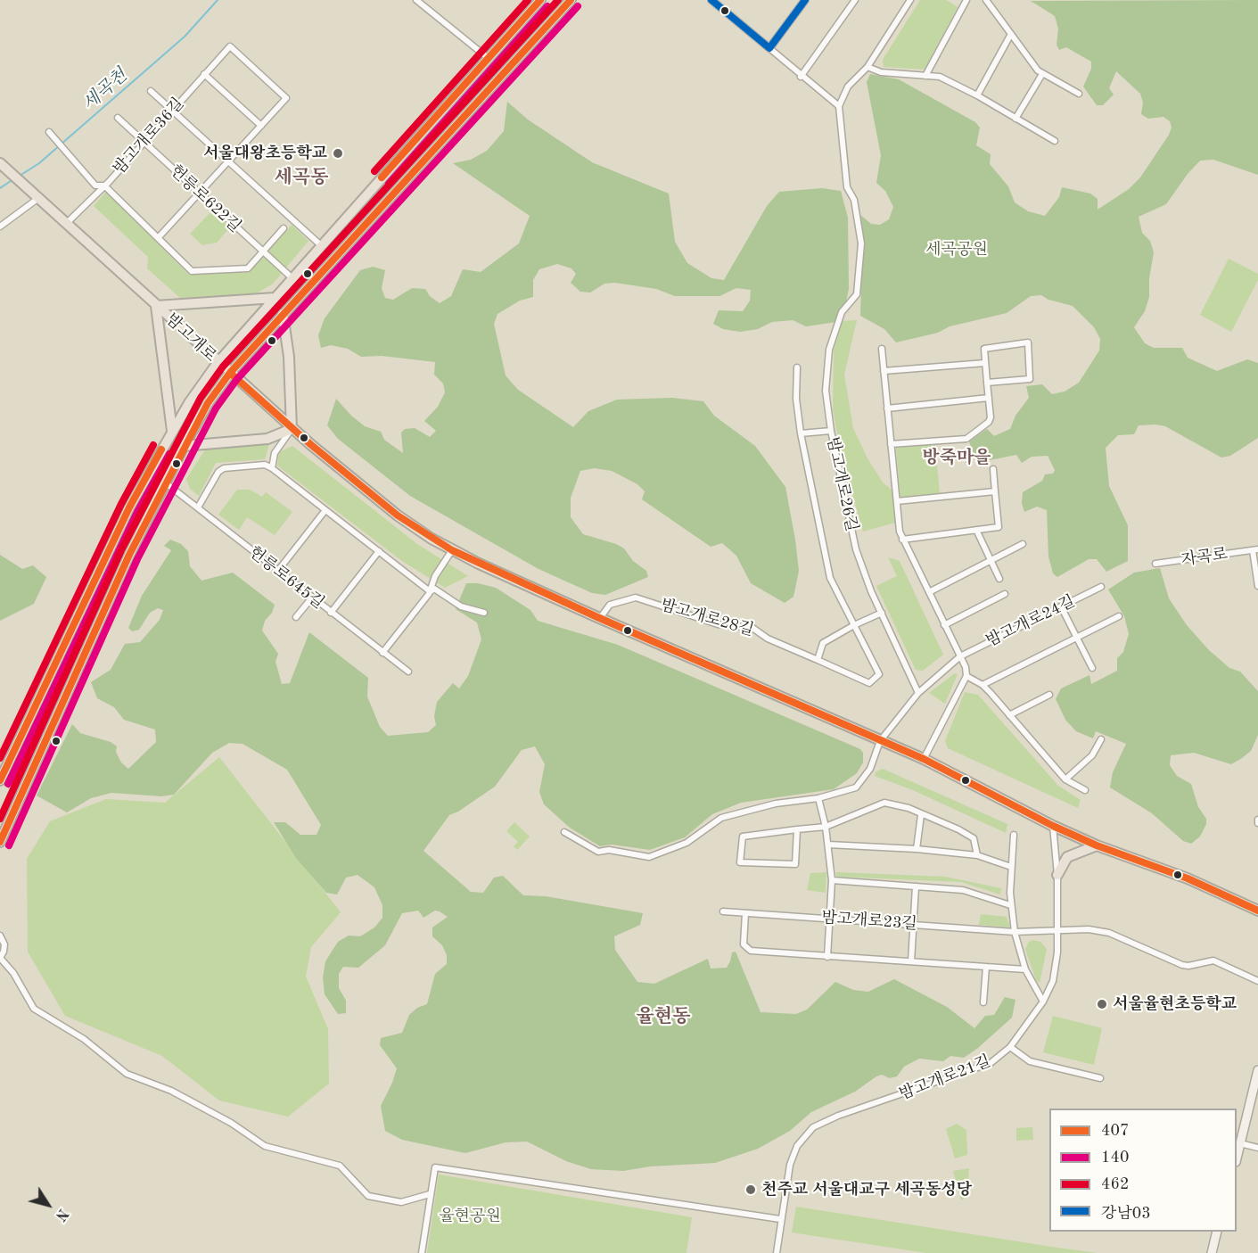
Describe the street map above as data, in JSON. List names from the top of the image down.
{
  "streets": {
    "main road": ["밤고개로"],
    "street": [
      "밤고개로36길",
      "헌릉로622길",
      "밤고개로26길",
      "자곡로",
      "헌릉로645길",
      "밤고개로28길",
      "밤고개로24길",
      "밤고개로23길",
      "밤고개로21길"
    ]
  },
  "crossings": [
    ["밤고개로36길", "헌릉로622길"],
    ["밤고개로36길", "밤고개로"],
    ["밤고개로", "밤고개로28길"],
    ["밤고개로", "밤고개로21길"],
    ["밤고개로26길", "밤고개로28길"],
    ["밤고개로26길", "밤고개로24길"],
    ["밤고개로23길", "밤고개로21길"]
  ],
  "districts": ["세곡동", "방죽마을", "율현동"],
  "water": ["세곡천"],
  "parks": ["세곡공원", "율현공원"],
  "places": ["서울대왕초등학교", "서울율현초등학교", "천주교 서울대교구 세곡동성당"],
  "lines": [
    "transit line 407",
    "transit line 462",
    "transit line 강남03",
    "transit line 140"
  ],
  "legend": [
    "407",
    "140",
    "462",
    "강남03"
  ],
  "north": "bottom right"
}
